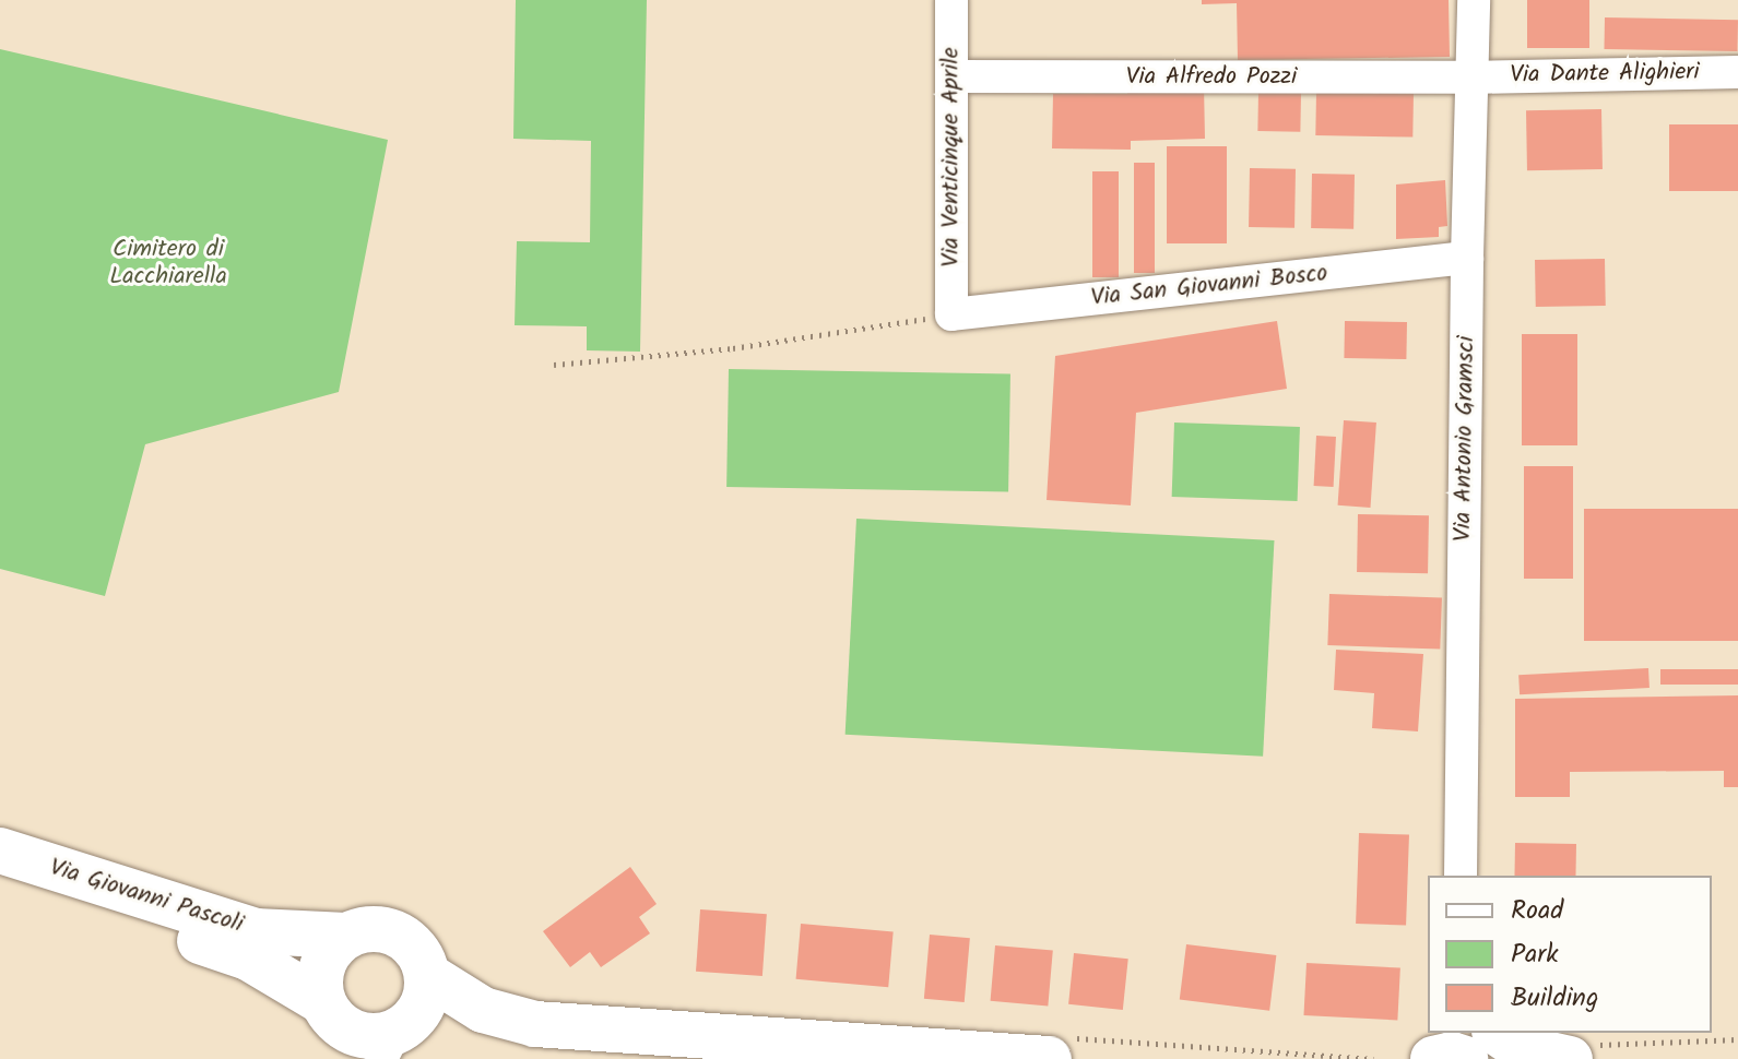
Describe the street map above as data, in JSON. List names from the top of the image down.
{
  "streets": {
    "street": [
      "Via Dante Alighieri",
      "Via Alfredo Pozzi",
      "Via Venticinque Aprile",
      "Via San Giovanni Bosco",
      "Via Antonio Gramsci",
      "Via Giovanni Pascoli"
    ]
  },
  "crossings": [
    ["Via Dante Alighieri", "Via Alfredo Pozzi"],
    ["Via Dante Alighieri", "Via Antonio Gramsci"],
    ["Via Alfredo Pozzi", "Via Venticinque Aprile"],
    ["Via Alfredo Pozzi", "Via Antonio Gramsci"],
    ["Via Venticinque Aprile", "Via San Giovanni Bosco"],
    ["Via San Giovanni Bosco", "Via Antonio Gramsci"]
  ],
  "parks": ["Cimitero di Lacchiarella"],
  "legend": ["Road", "Park", "Building"]
}
